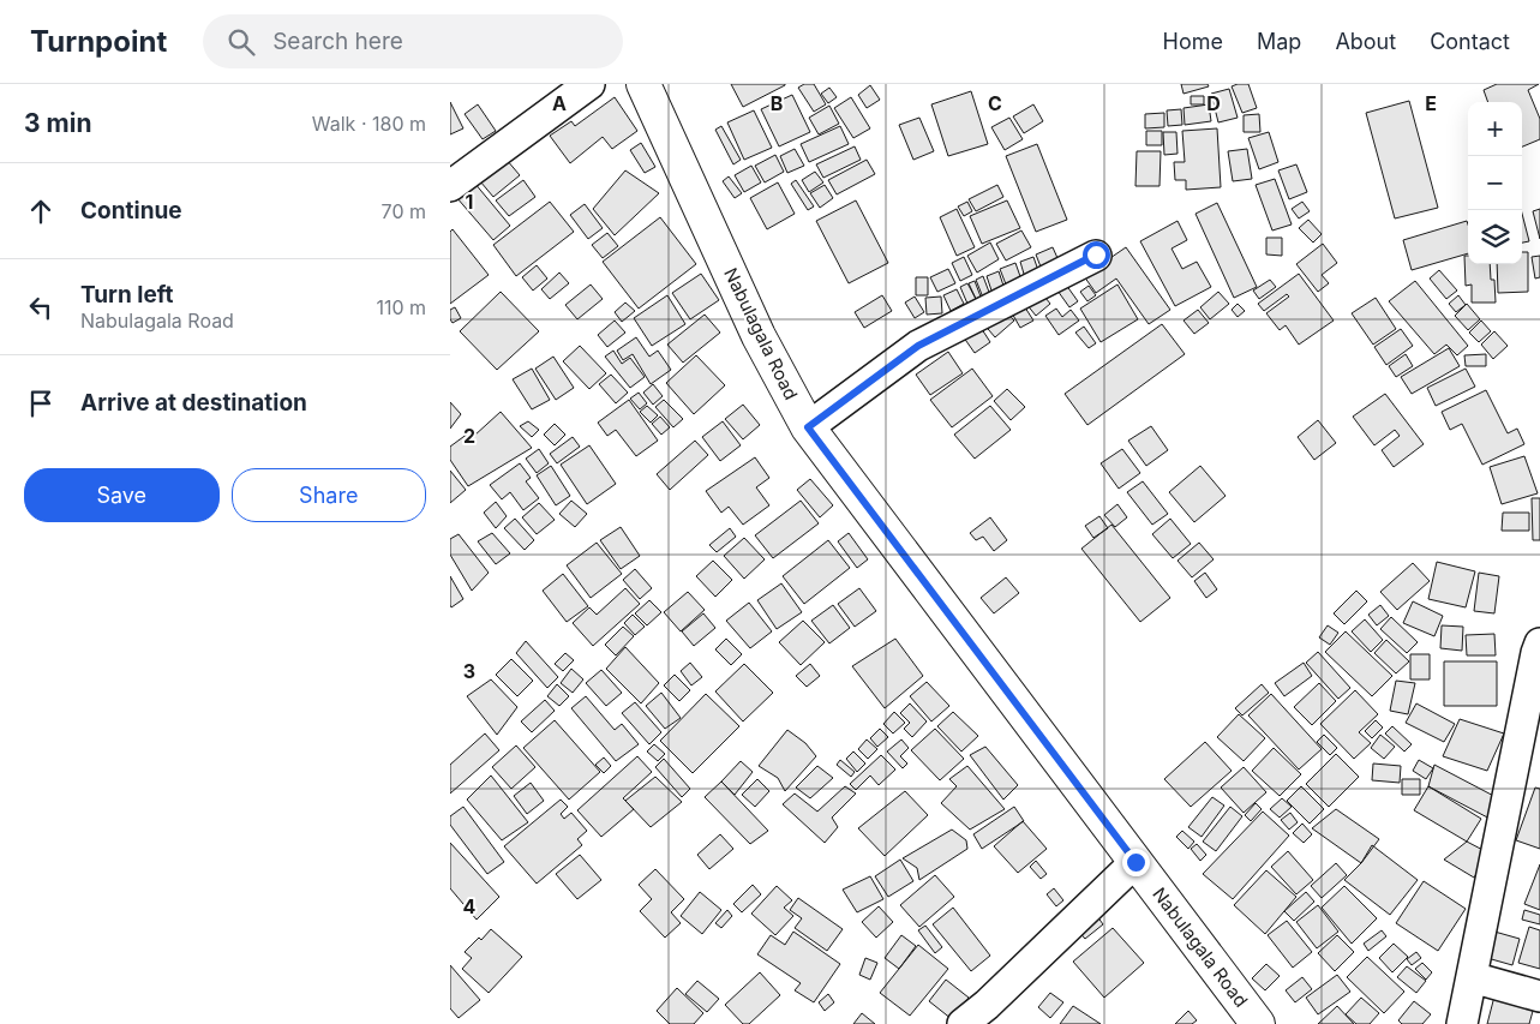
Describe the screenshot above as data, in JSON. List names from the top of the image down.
{
  "streets": {
    "street": ["Nabulagala Road"]
  },
  "page": {
    "header": "Turnpoint",
    "search": "Search here",
    "nav": [
      "Home",
      "Map",
      "About",
      "Contact"
    ],
    "heading": ["3 min", "Walk · 180 m"],
    "map_buttons": ["+", "−"],
    "list": [
      ["Continue", "70 m"],
      ["Turn left", "Nabulagala Road", "110 m"],
      "Arrive at destination"
    ],
    "buttons": ["Save", "Share"]
  },
  "grid": {
    "columns": [
      "A",
      "B",
      "C",
      "D",
      "E"
    ],
    "rows": [
      "1",
      "2",
      "3",
      "4"
    ]
  }
}
